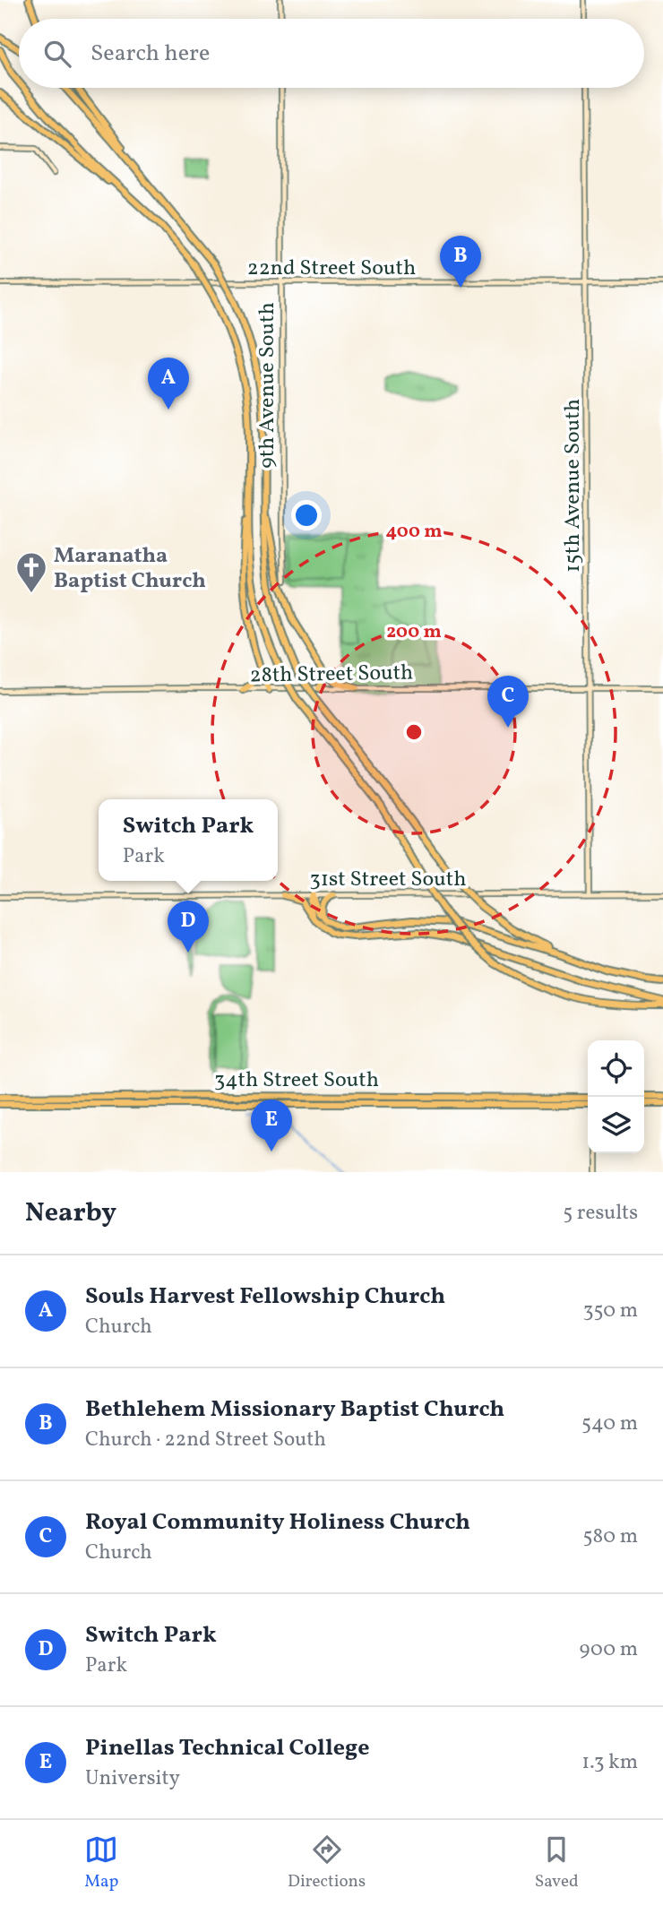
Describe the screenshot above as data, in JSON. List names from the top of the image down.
{
  "streets": {
    "highway": ["34th Street South"],
    "street": [
      "22nd Street South",
      "9th Avenue South",
      "15th Avenue South",
      "28th Street South",
      "31st Street South"
    ]
  },
  "crossings": [
    ["22nd Street South", "9th Avenue South"],
    ["22nd Street South", "15th Avenue South"],
    ["15th Avenue South", "28th Street South"],
    ["15th Avenue South", "31st Street South"]
  ],
  "places": {
    "church": ["Maranatha Baptist Church"]
  },
  "page": {
    "search": "Search here",
    "pins": [
      "B",
      "A",
      "C",
      "D",
      "E"
    ],
    "popup": ["Switch Park", "Park"],
    "heading": ["Nearby", "5 results"],
    "list": [
      {
        "mark": "A",
        "name": "Souls Harvest Fellowship Church",
        "note": "Church",
        "value": "350 m"
      },
      {
        "mark": "B",
        "name": "Bethlehem Missionary Baptist Church",
        "note": "Church · 22nd Street South",
        "value": "540 m"
      },
      {
        "mark": "C",
        "name": "Royal Community Holiness Church",
        "note": "Church",
        "value": "580 m"
      },
      {
        "mark": "D",
        "name": "Switch Park",
        "note": "Park",
        "value": "900 m"
      },
      {
        "mark": "E",
        "name": "Pinellas Technical College",
        "note": "University",
        "value": "1.3 km"
      }
    ],
    "nav": ["Map", "Directions", "Saved"]
  },
  "rings": ["400 m", "200 m"]
}
